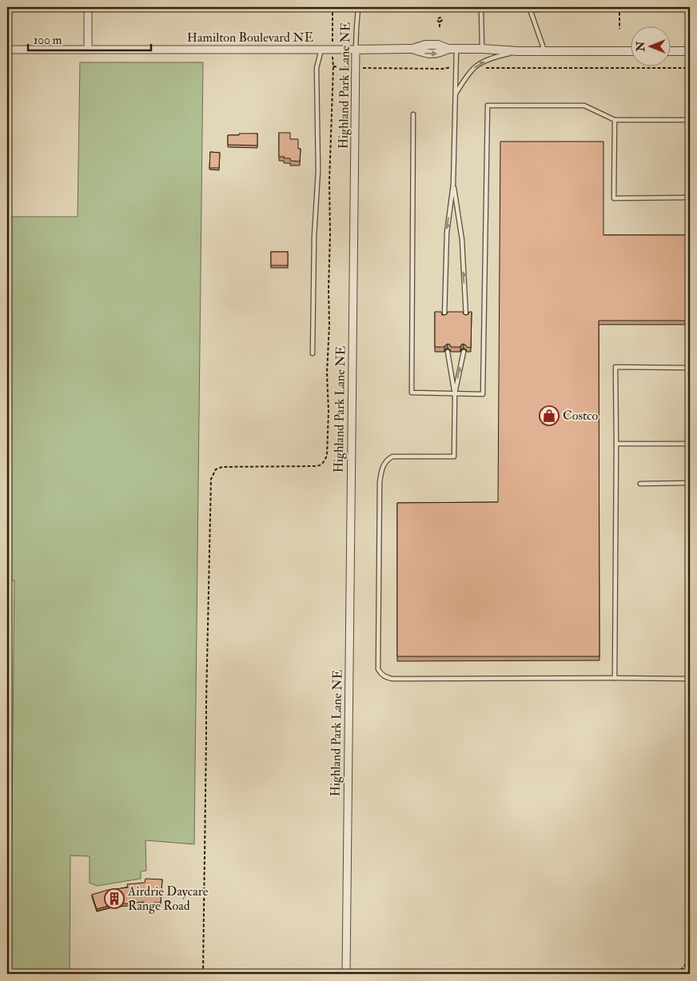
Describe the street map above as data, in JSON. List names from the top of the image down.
{
  "streets": {
    "street": ["Hamilton Boulevard NE", "Highland Park Lane NE"]
  },
  "crossings": [
    ["Hamilton Boulevard NE", "Highland Park Lane NE"]
  ],
  "places": {
    "shop": ["Costco"],
    "building": ["Airdrie Daycare Range Road"]
  },
  "scale_bar": "100 m",
  "north": "left"
}
